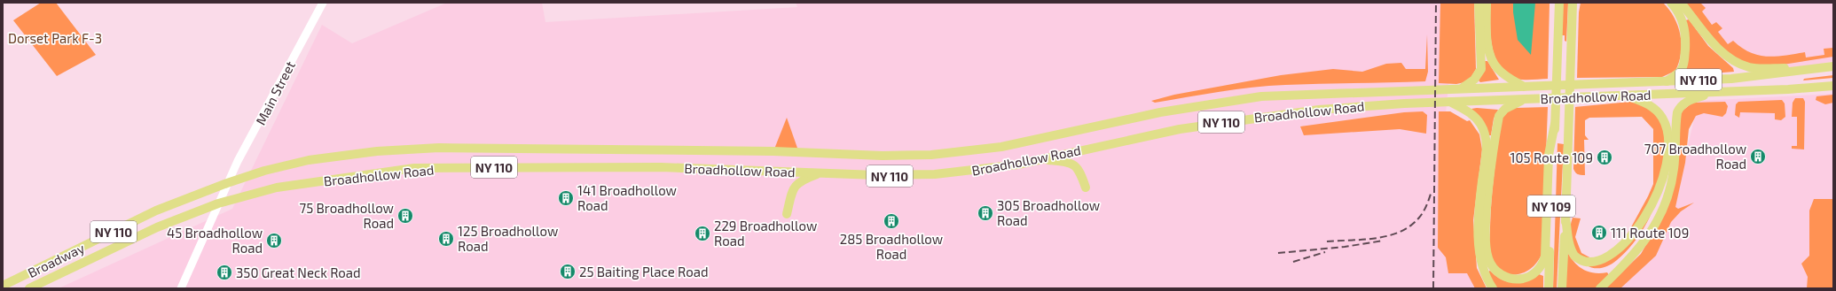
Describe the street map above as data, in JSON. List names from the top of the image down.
{
  "streets": {
    "main road": [
      "NY 110",
      "Main Street",
      "Broadhollow Road",
      "NY 109",
      "Broadway"
    ]
  },
  "crossings": [
    ["Main Street", "Broadhollow Road"],
    ["Main Street", "Broadway"],
    ["Broadhollow Road", "Broadway"]
  ],
  "parks": ["Dorset Park F-3"],
  "places": {
    "building": [
      "707 Broadhollow Road",
      "105 Route 109",
      "141 Broadhollow Road",
      "305 Broadhollow Road",
      "75 Broadhollow Road",
      "285 Broadhollow Road",
      "111 Route 109",
      "229 Broadhollow Road",
      "125 Broadhollow Road",
      "45 Broadhollow Road",
      "25 Baiting Place Road",
      "350 Great Neck Road"
    ]
  }
}
